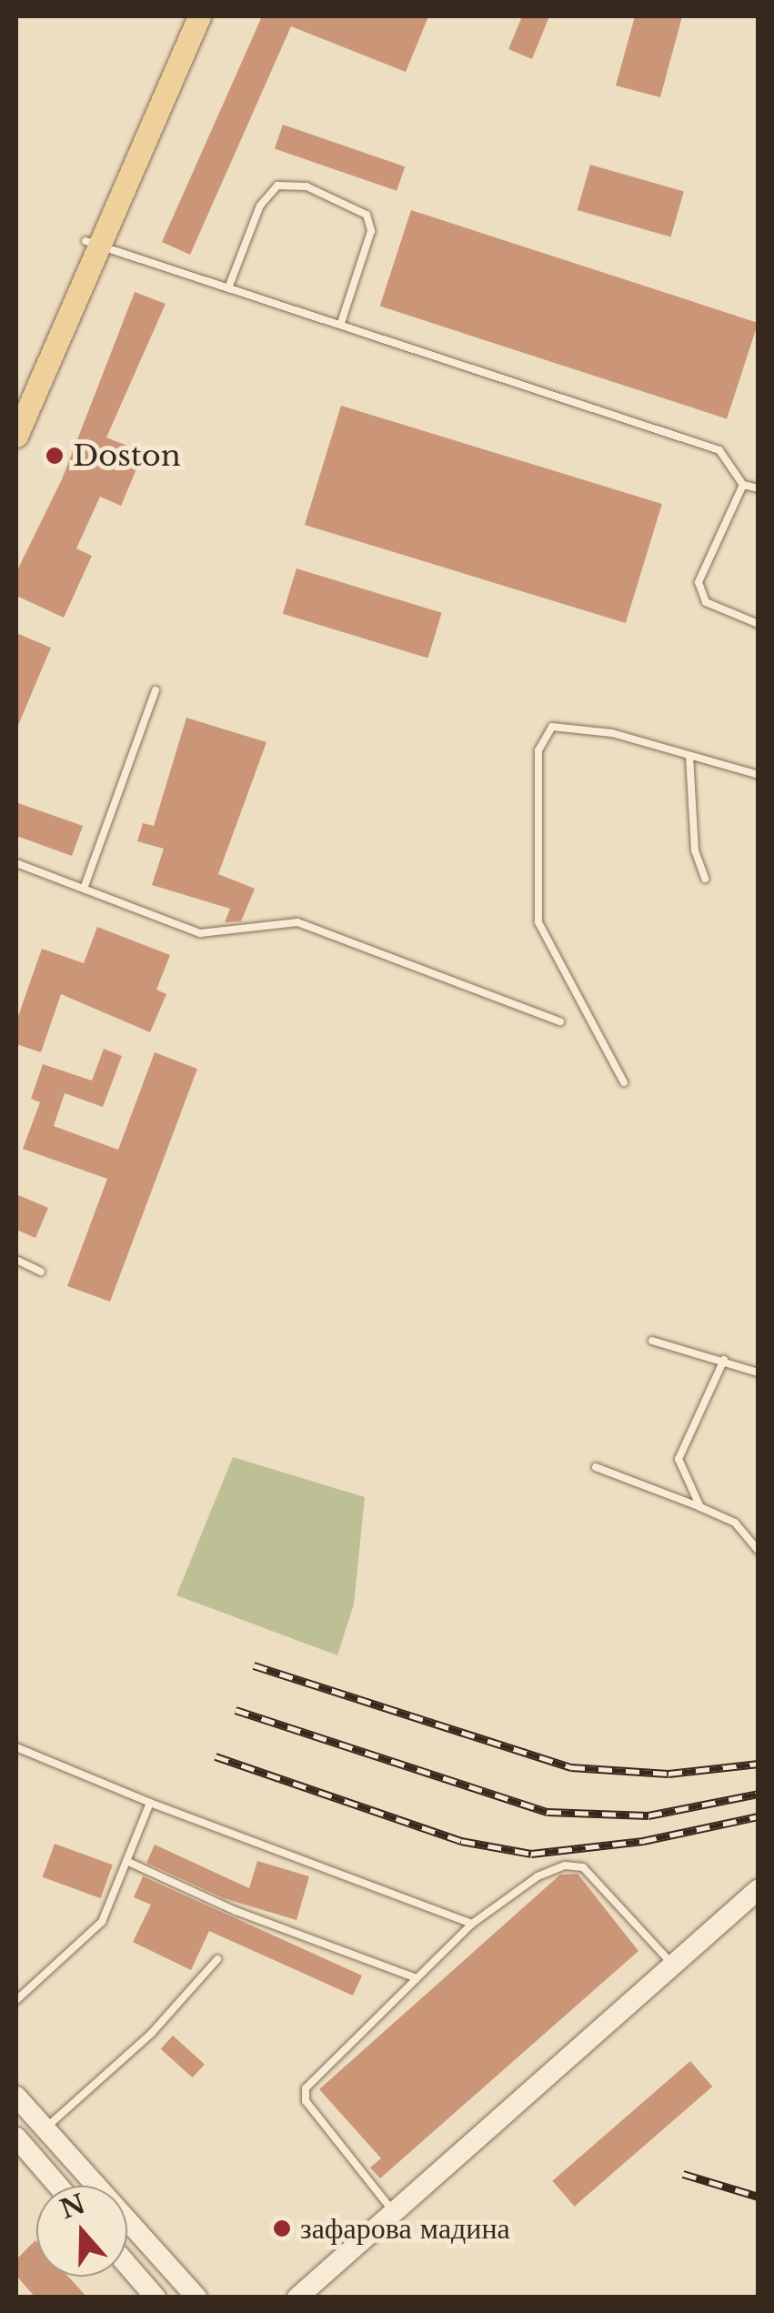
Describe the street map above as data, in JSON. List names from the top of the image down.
{
  "places": ["Doston", "зафарова мадина"],
  "north": "top"
}
